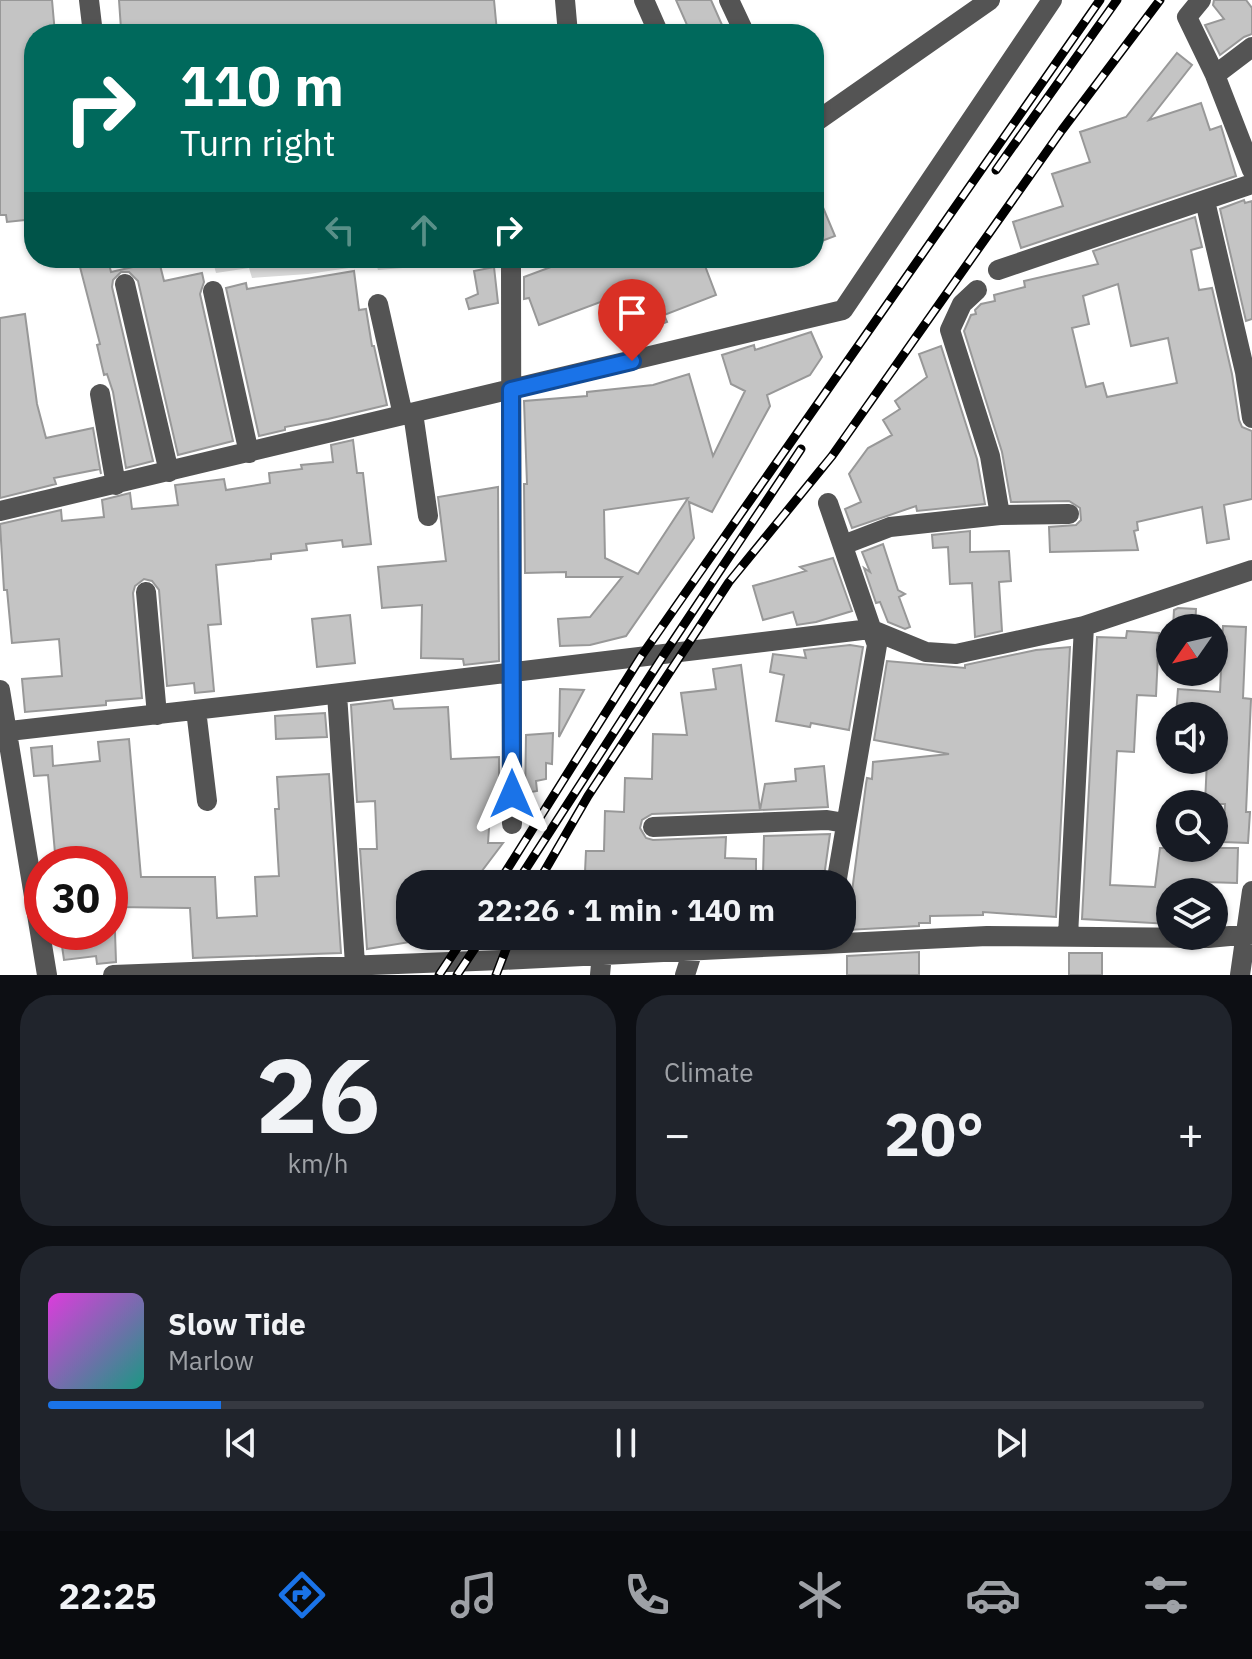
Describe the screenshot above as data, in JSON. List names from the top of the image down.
{
  "north": "bottom left",
  "page": {
    "turn": ["110 m", "Turn right"],
    "limit": "30",
    "trip": "22:26 · 1 min · 140 m",
    "tile": [
      ["26", "km/h"],
      "Climate"
    ],
    "heat": ["−", "20°", "+"],
    "song": ["Slow Tide", "Marlow"],
    "tabs": "22:25"
  }
}
